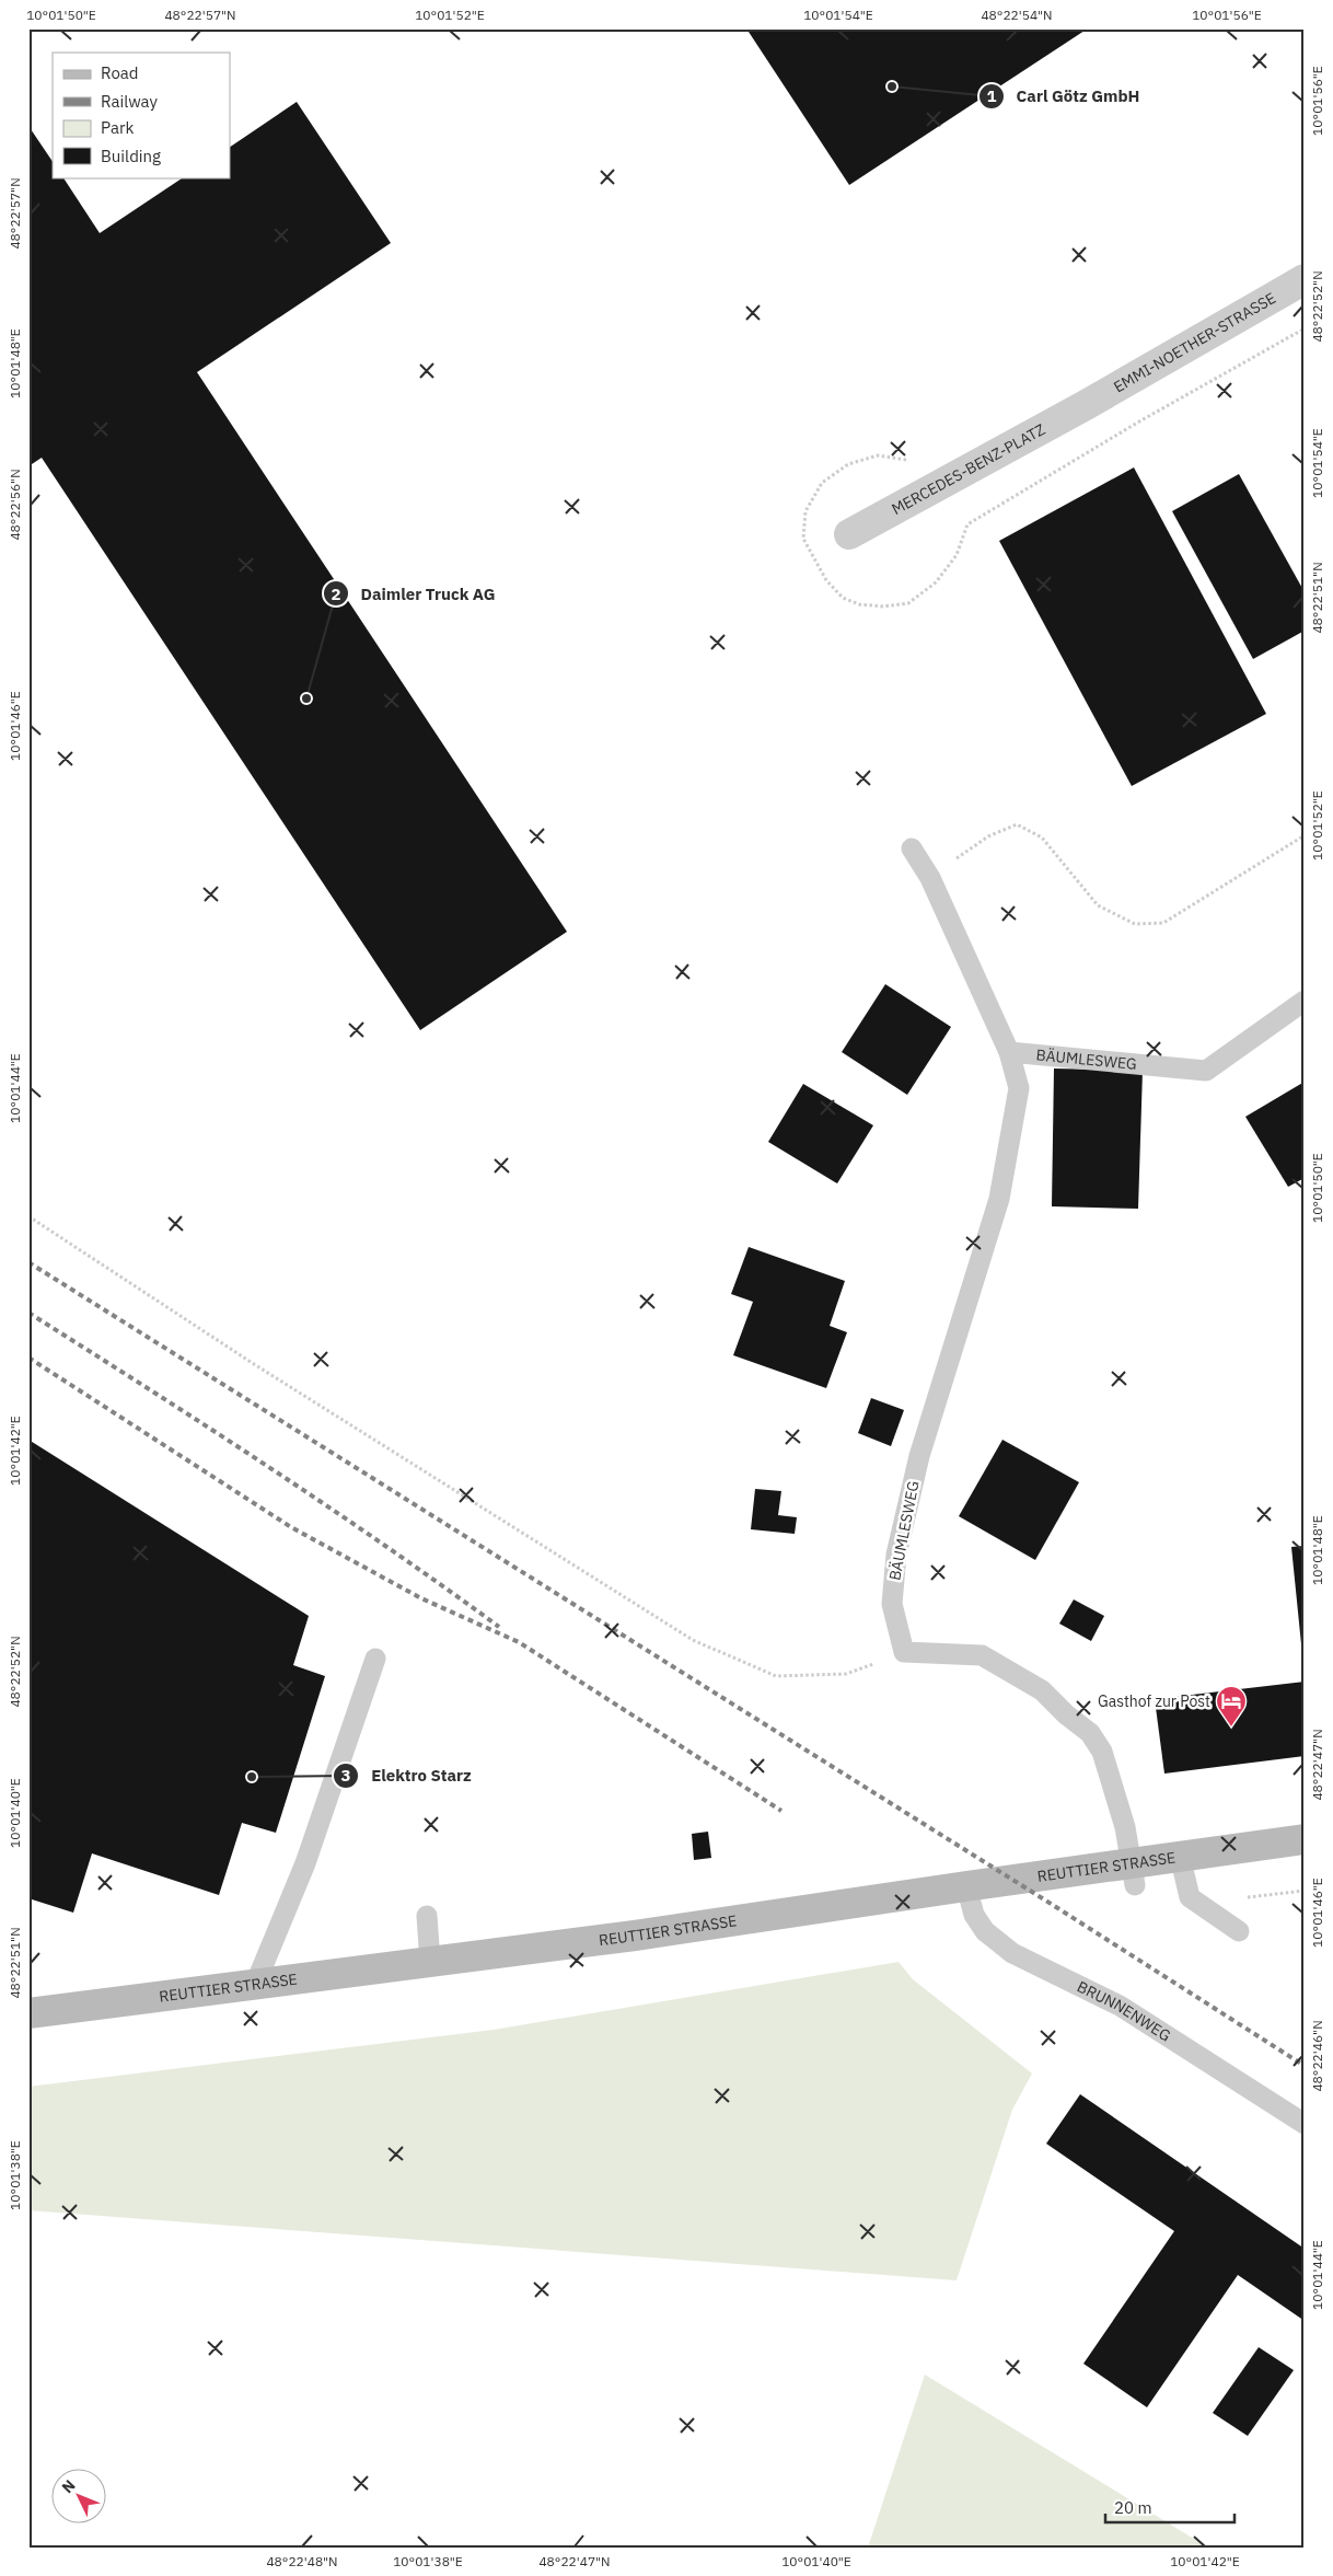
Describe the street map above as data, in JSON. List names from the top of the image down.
{
  "streets": {
    "main road": ["REUTTIER STRASSE"],
    "street": ["EMMI-NOETHER-STRASSE", "MERCEDES-BENZ-PLATZ"],
    "lane": ["BÄUMLESWEG", "BRUNNENWEG"]
  },
  "crossings": [
    ["EMMI-NOETHER-STRASSE", "MERCEDES-BENZ-PLATZ"],
    ["REUTTIER STRASSE", "BRUNNENWEG"]
  ],
  "places": {
    "other": ["Carl Götz GmbH", "Daimler Truck AG", "Elektro Starz"],
    "hotel": ["Gasthof zur Post"]
  },
  "legend": [
    "Road",
    "Railway",
    "Park",
    "Building"
  ],
  "scale_bar": "20 m",
  "north": "top left",
  "coordinates": [
    "10°01'50\"E",
    "48°22'57\"N",
    "10°01'52\"E",
    "10°01'54\"E",
    "48°22'54\"N",
    "10°01'56\"E",
    "48°22'52\"N",
    "10°01'48\"E",
    "48°22'56\"N",
    "48°22'51\"N",
    "10°01'46\"E",
    "10°01'44\"E",
    "10°01'42\"E",
    "48°22'47\"N",
    "10°01'40\"E",
    "48°22'46\"N",
    "10°01'38\"E",
    "48°22'48\"N"
  ]
}
